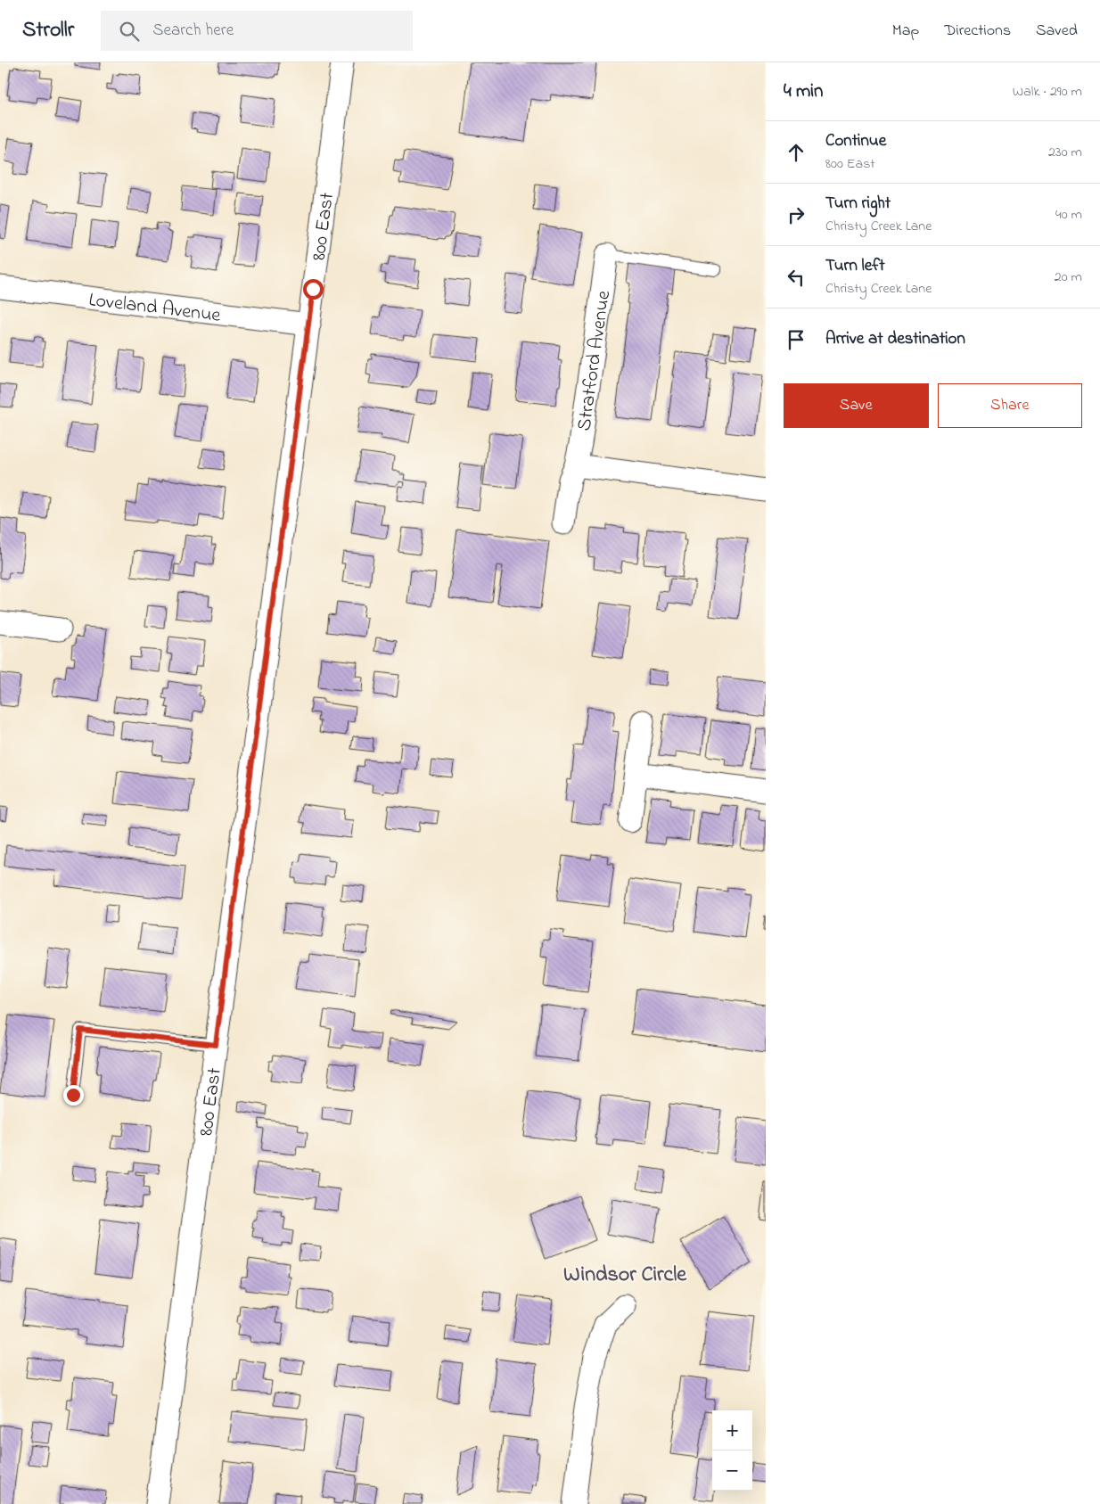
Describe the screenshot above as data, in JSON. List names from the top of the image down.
{
  "streets": {
    "street": ["800 East", "Loveland Avenue", "Stratford Avenue"]
  },
  "crossings": [
    ["800 East", "Loveland Avenue"]
  ],
  "districts": ["Windsor Circle"],
  "page": {
    "header": "Strollr",
    "search": "Search here",
    "nav": ["Map", "Directions", "Saved"],
    "heading": ["4 min", "Walk · 290 m"],
    "list": [
      ["Continue", "800 East", "230 m"],
      ["Turn right", "Christy Creek Lane", "40 m"],
      ["Turn left", "Christy Creek Lane", "20 m"],
      "Arrive at destination"
    ],
    "buttons": ["Save", "Share"],
    "map_buttons": ["+", "−"]
  }
}
